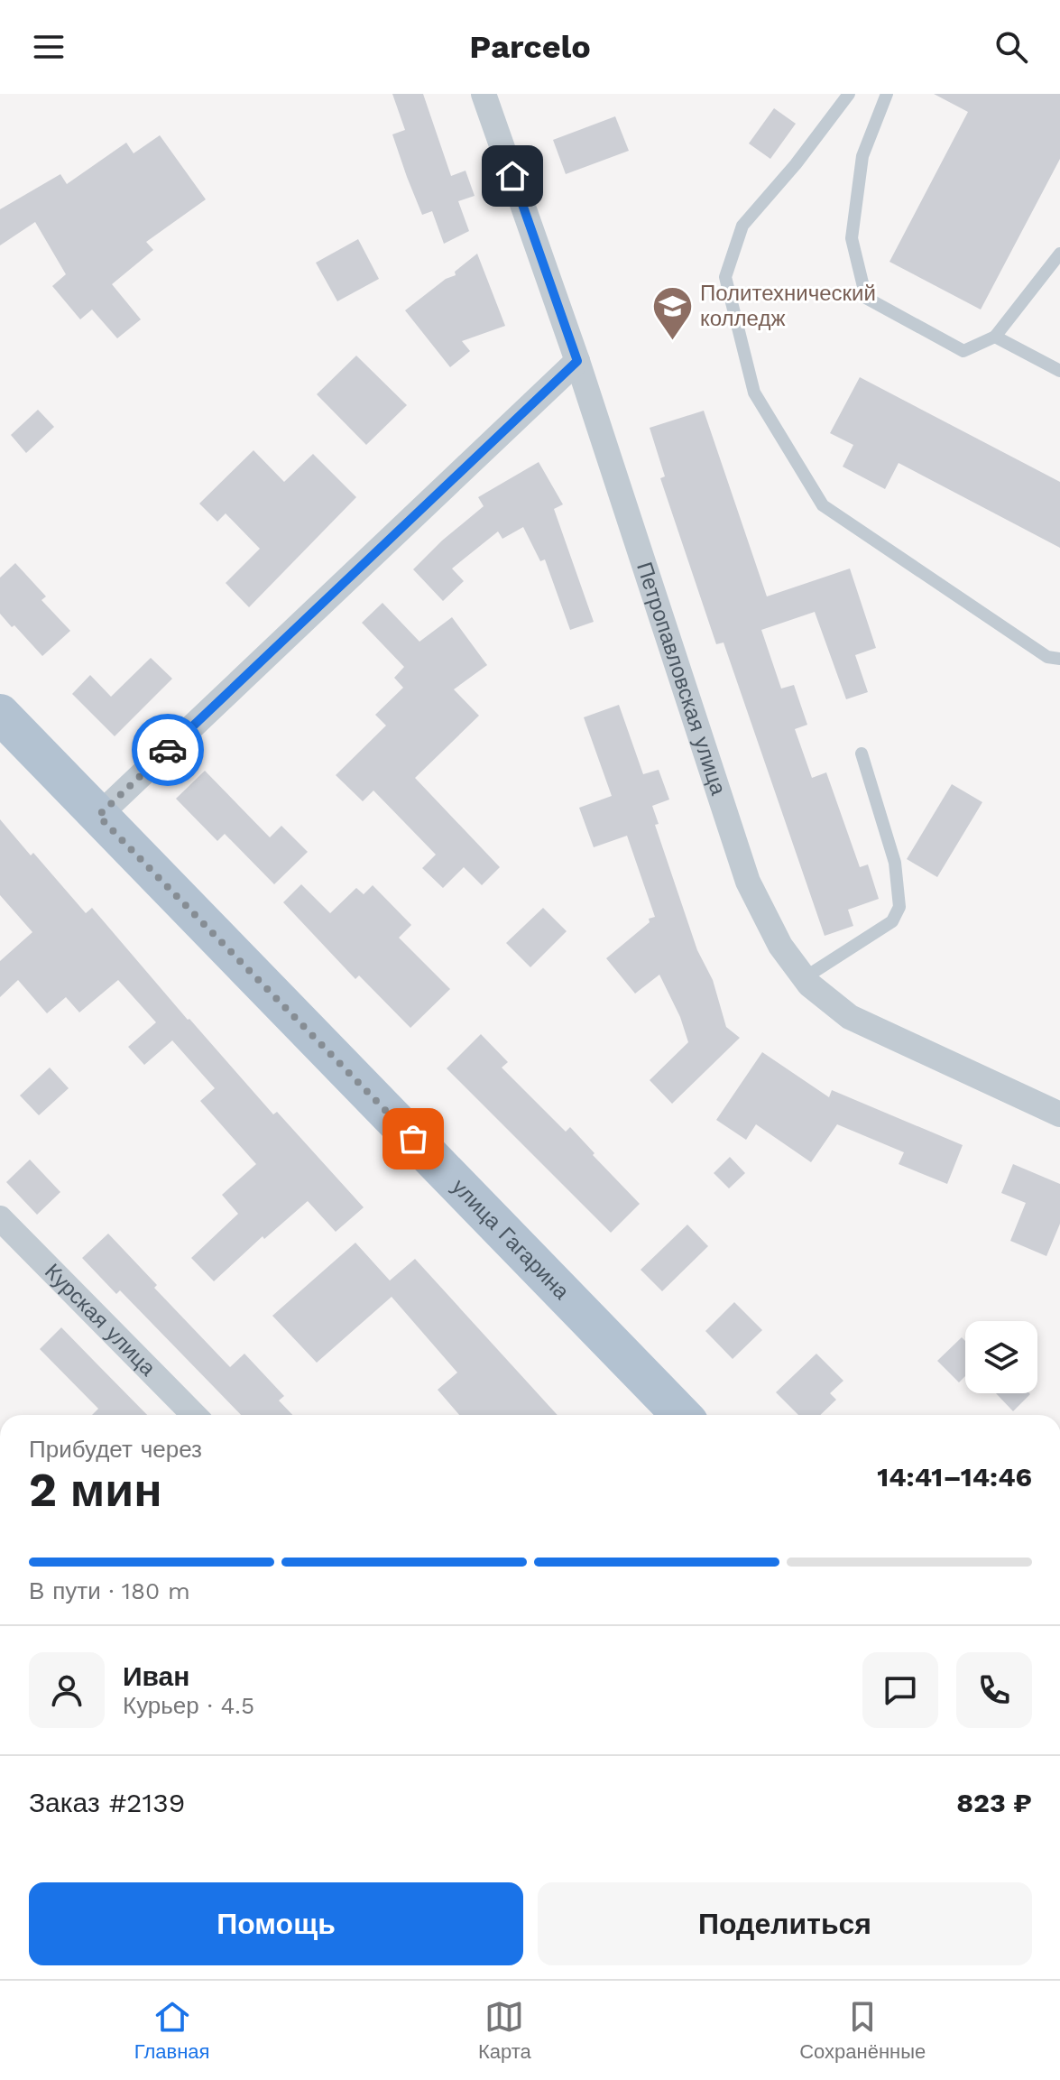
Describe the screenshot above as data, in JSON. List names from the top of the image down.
{
  "streets": {
    "main road": ["улица Гагарина"],
    "street": ["Петропавловская улица", "Курская улица"]
  },
  "places": {
    "school or university": ["Политехнический колледж"]
  },
  "page": {
    "header": "Parcelo",
    "heading": ["2 мин", "Прибудет через", "14:41–14:46"],
    "panel": [
      "Иван",
      "Курьер · 4.5",
      "Заказ #2139",
      "823 ₽"
    ],
    "bar": "В пути · 180 m",
    "buttons": ["Помощь", "Поделиться"],
    "tabs": ["Главная", "Карта", "Сохранённые"]
  }
}
